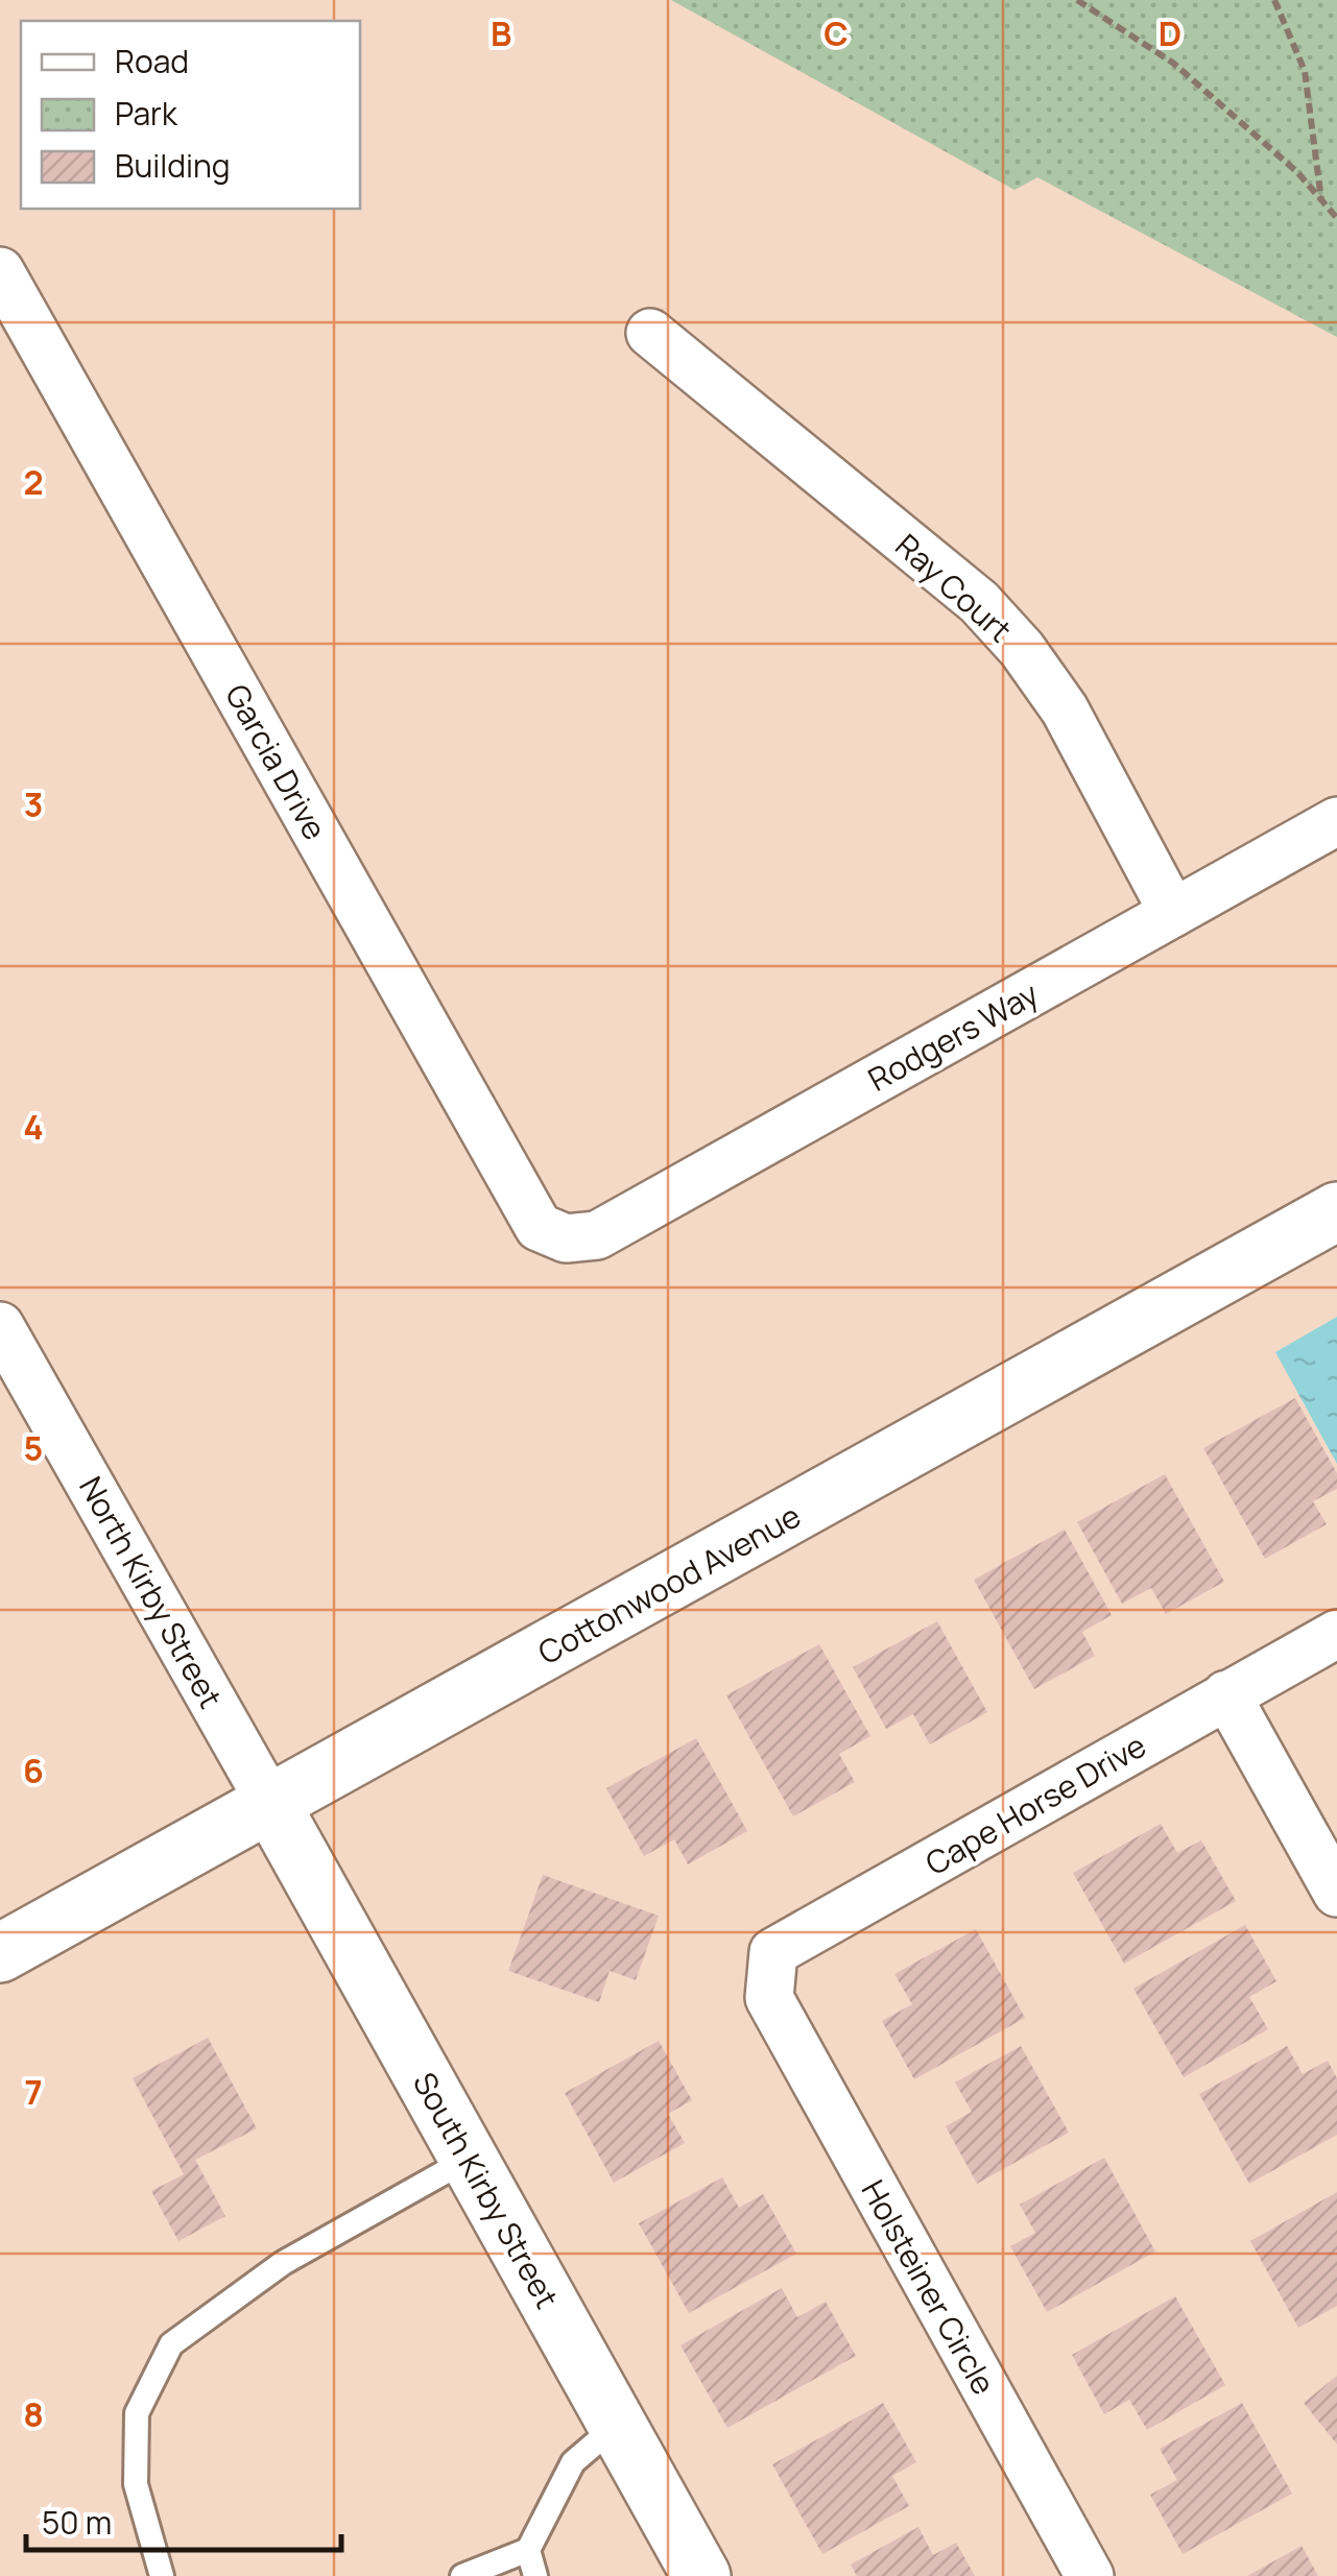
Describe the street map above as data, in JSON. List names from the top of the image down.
{
  "streets": {
    "main road": ["Cottonwood Avenue", "South Kirby Street"],
    "street": [
      "Ray Court",
      "Garcia Drive",
      "Rodgers Way",
      "North Kirby Street",
      "Cape Horse Drive",
      "Holsteiner Circle"
    ]
  },
  "crossings": [
    ["Ray Court", "Rodgers Way"],
    ["Garcia Drive", "Rodgers Way"],
    ["Cottonwood Avenue", "North Kirby Street"],
    ["Cottonwood Avenue", "South Kirby Street"],
    ["North Kirby Street", "South Kirby Street"],
    ["Cape Horse Drive", "Holsteiner Circle"]
  ],
  "legend": ["Road", "Park", "Building"],
  "scale_bar": "50 m",
  "grid": {
    "columns": ["B", "C", "D"],
    "rows": [
      "2",
      "3",
      "4",
      "5",
      "6",
      "7",
      "8"
    ]
  }
}
